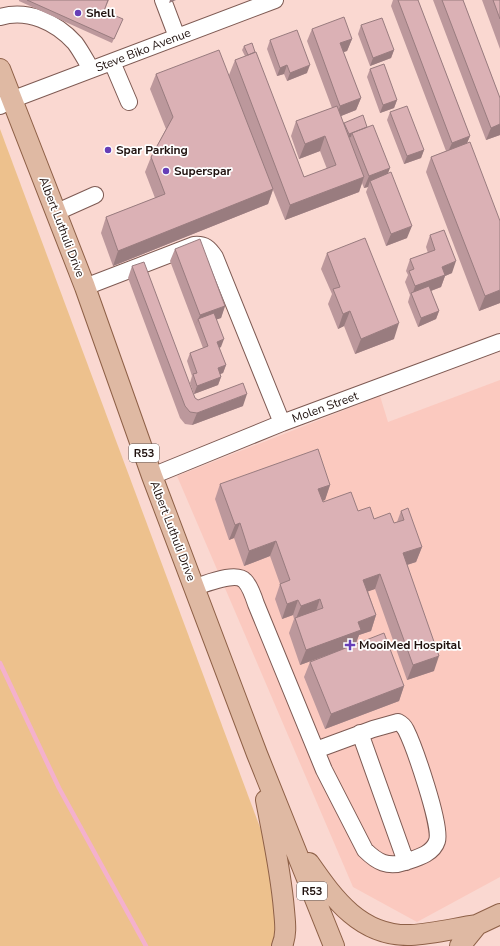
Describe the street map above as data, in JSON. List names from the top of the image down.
{
  "streets": {
    "main road": ["Albert Luthuli Drive", "R53"],
    "street": ["Steve Biko Avenue", "Molen Street"]
  },
  "crossings": [
    ["Steve Biko Avenue", "Albert Luthuli Drive"],
    ["Albert Luthuli Drive", "Molen Street"]
  ],
  "places": {
    "other": ["Shell", "Spar Parking", "Superspar"],
    "health": ["MooiMed Hospital"]
  }
}
